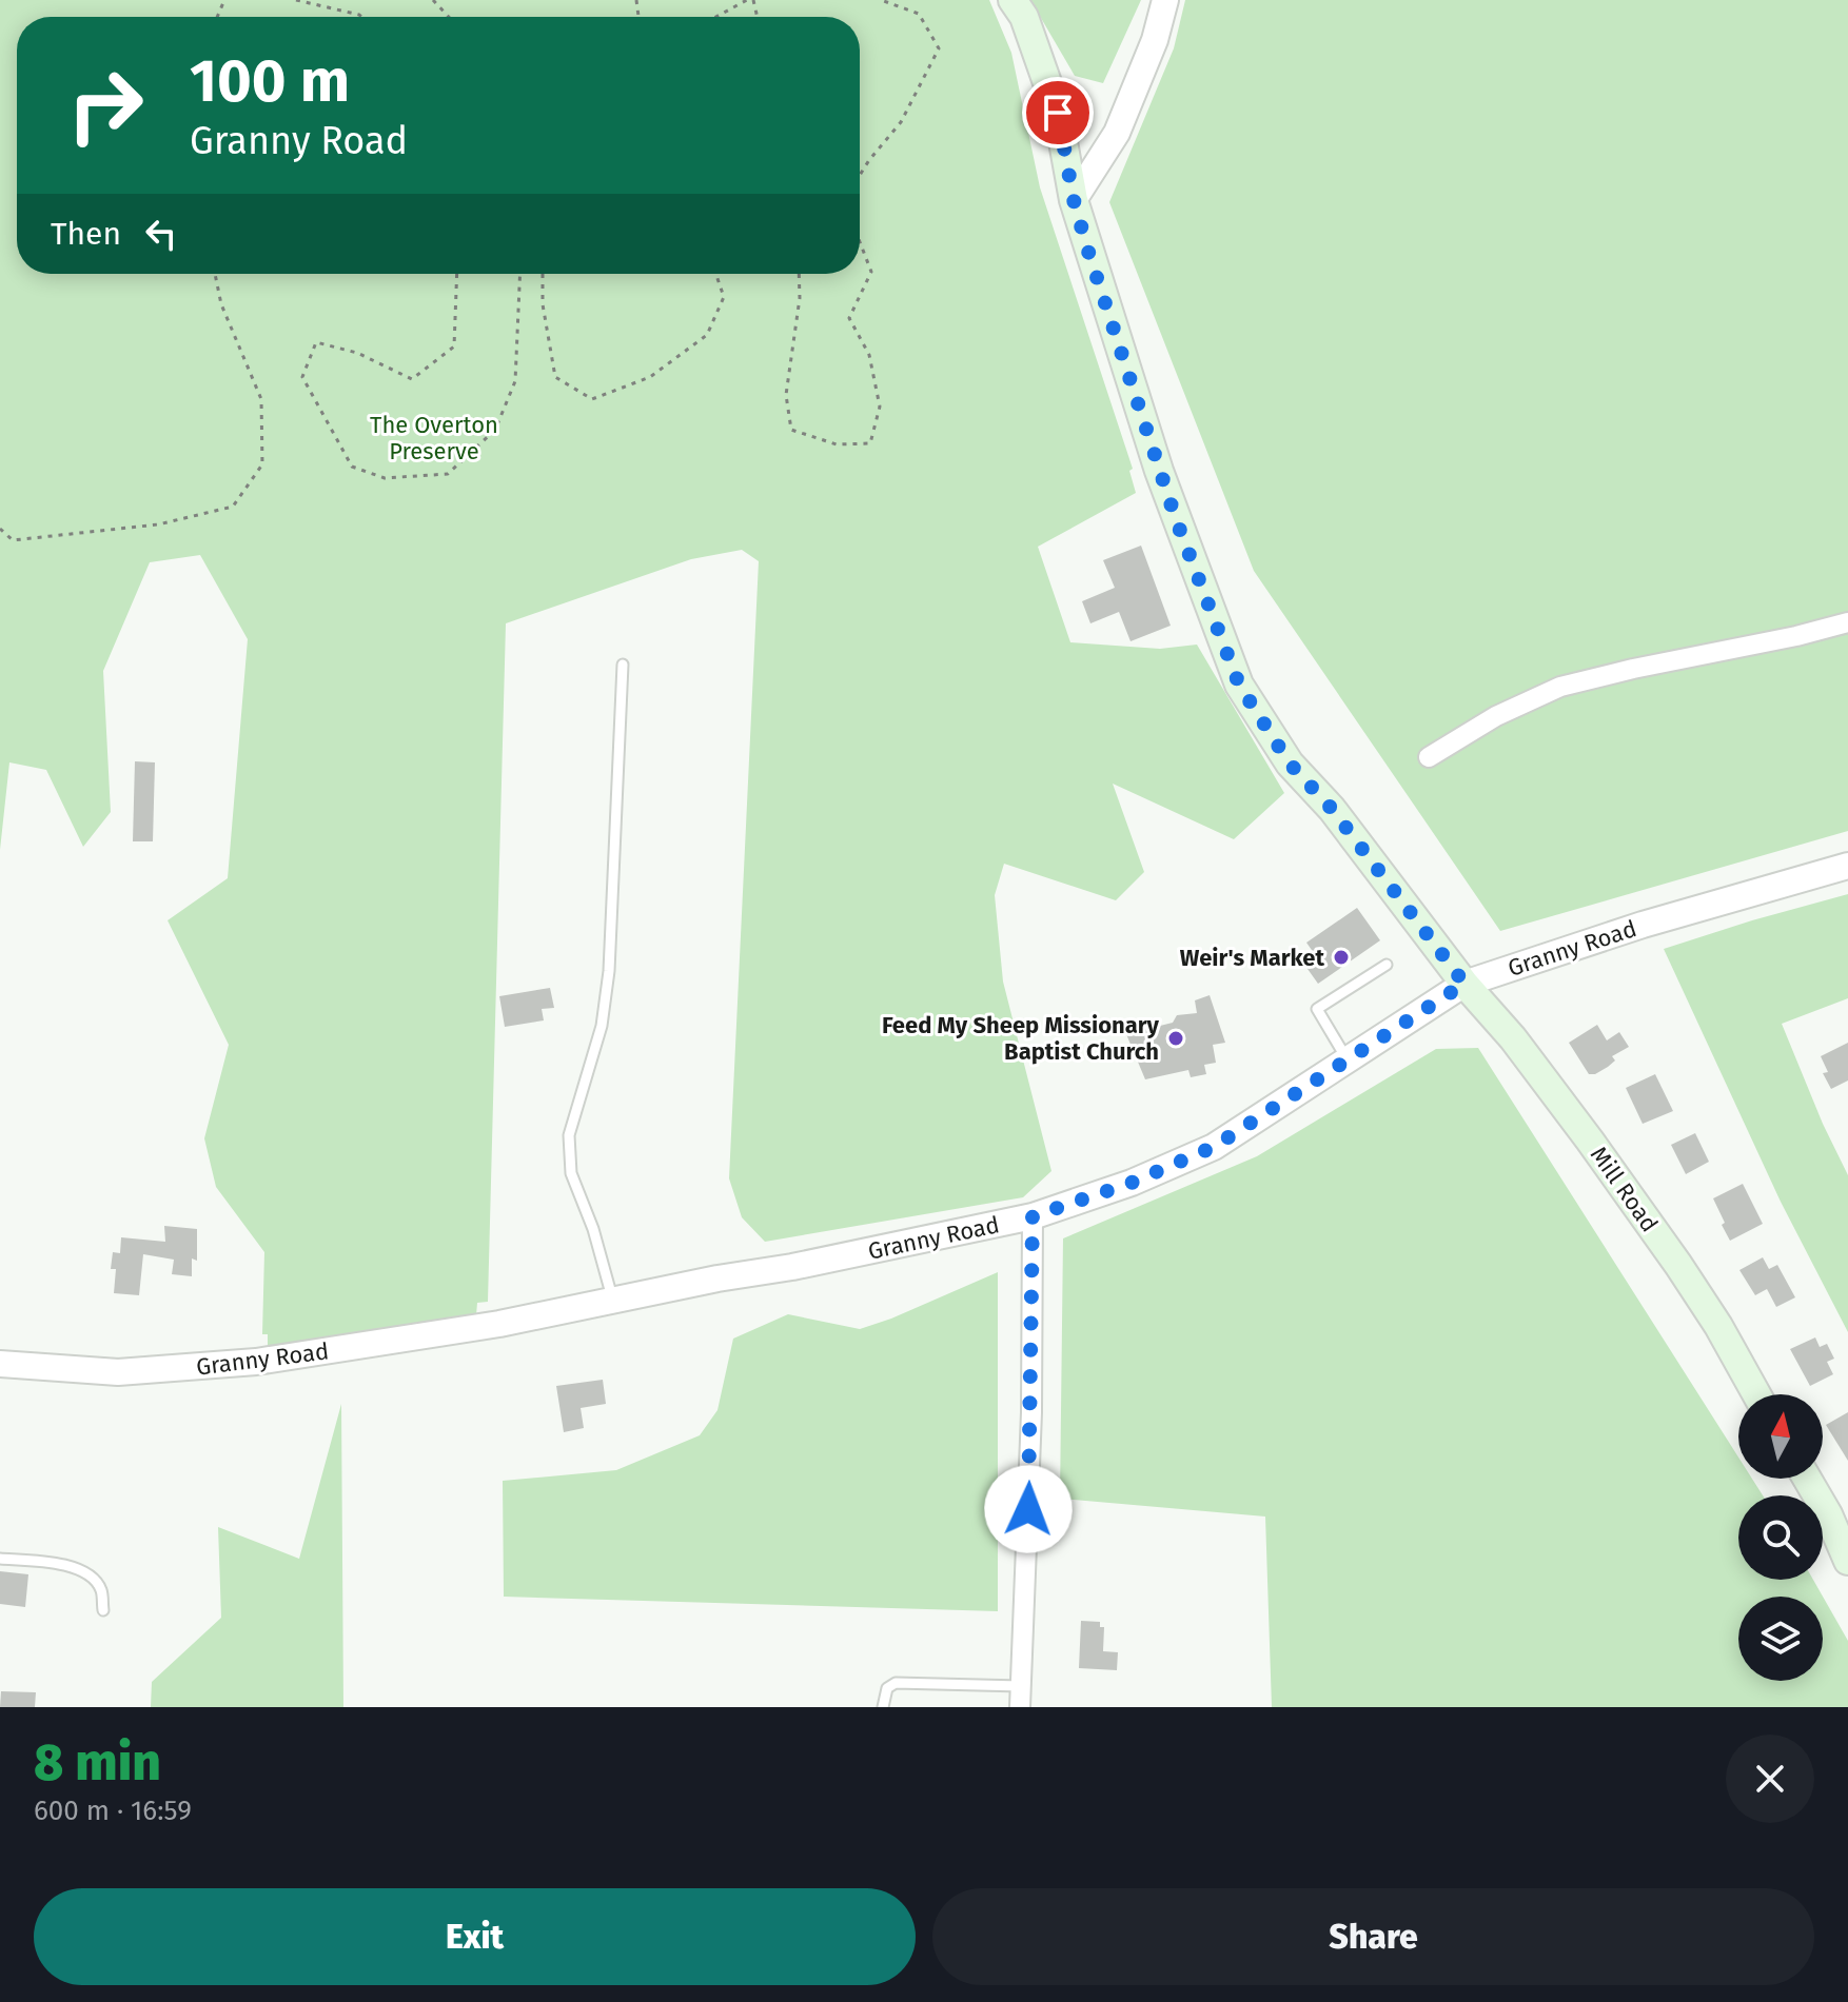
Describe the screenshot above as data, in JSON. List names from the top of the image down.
{
  "streets": {
    "main road": ["Mill Road"],
    "street": ["Granny Road"]
  },
  "crossings": [
    ["Granny Road", "Mill Road"]
  ],
  "parks": ["The Overton Preserve"],
  "places": ["Weir's Market", "Feed My Sheep Missionary Baptist Church"],
  "north": "top",
  "page": {
    "turn": ["100 m", "Granny Road"],
    "then": "Then",
    "heading": ["8 min", "600 m · 16:59"],
    "buttons": ["Exit", "Share"]
  }
}
